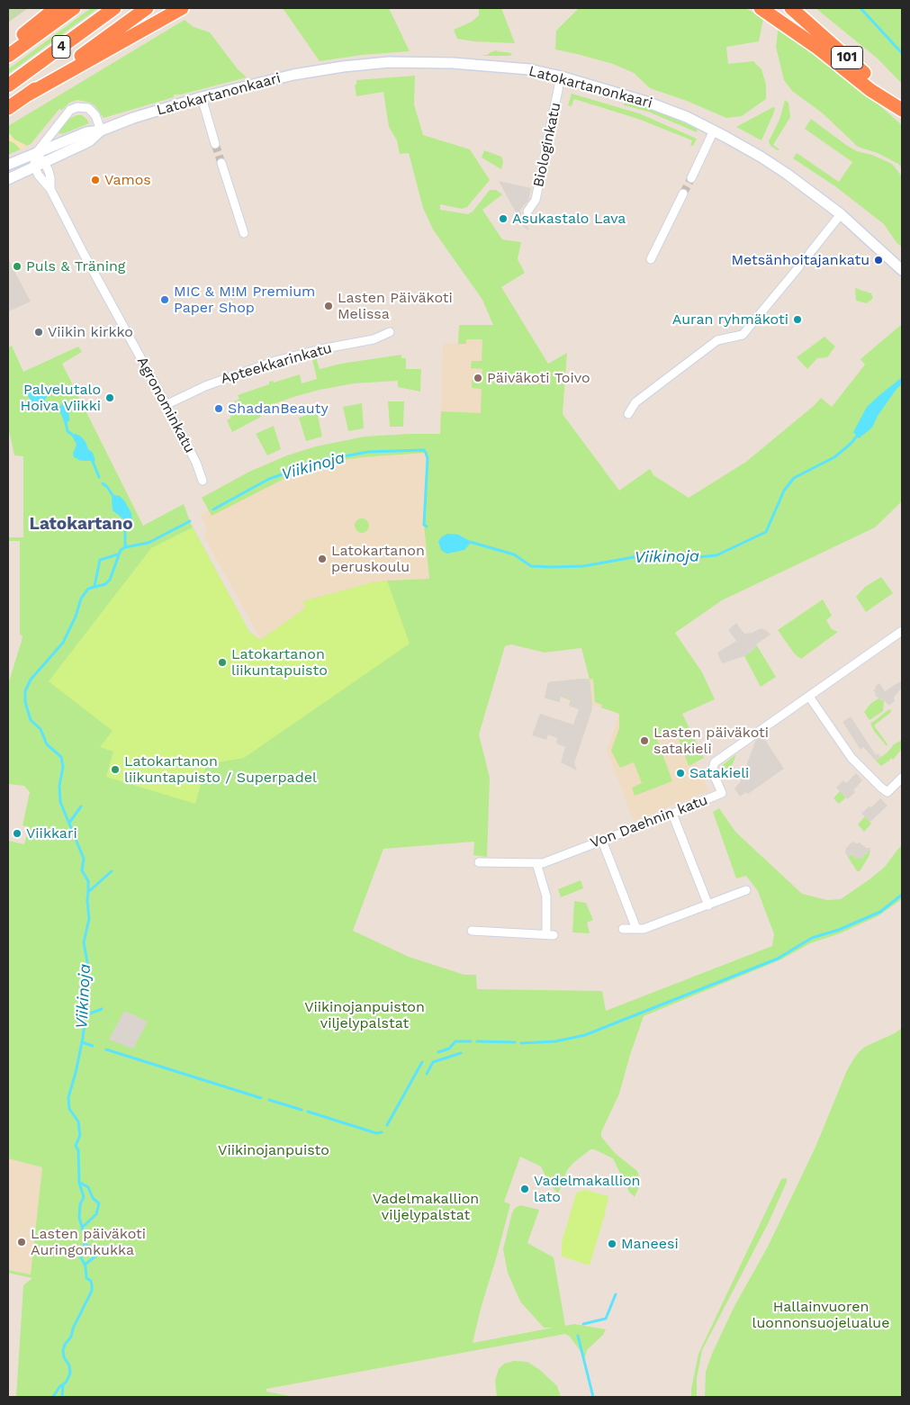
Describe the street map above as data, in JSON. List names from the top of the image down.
{
  "streets": {
    "highway": ["4", "101"],
    "street": [
      "Latokartanonkaari",
      "Biologinkatu",
      "Apteekkarinkatu",
      "Agronominkatu",
      "Von Daehnin katu"
    ]
  },
  "crossings": [
    ["Latokartanonkaari", "Biologinkatu"],
    ["Latokartanonkaari", "Agronominkatu"],
    ["Apteekkarinkatu", "Agronominkatu"]
  ],
  "districts": ["Latokartano"],
  "water": ["Viikinoja"],
  "parks": [
    "Viikinojanpuiston viljelypalstat",
    "Viikinojanpuisto",
    "Vadelmakallion viljelypalstat",
    "Hallainvuoren luonnonsuojelualue"
  ],
  "places": [
    "Vamos",
    "Asukastalo Lava",
    "Metsänhoitajankatu",
    "Puls & Träning",
    "MIC & M!M Premium Paper Shop",
    "Lasten Päiväkoti Melissa",
    "Auran ryhmäkoti",
    "Viikin kirkko",
    "Päiväkoti Toivo",
    "Palvelutalo Hoiva Viikki",
    "ShadanBeauty",
    "Latokartanon peruskoulu",
    "Latokartanon liikuntapuisto",
    "Lasten päiväkoti satakieli",
    "Latokartanon liikuntapuisto / Superpadel",
    "Satakieli",
    "Viikkari",
    "Vadelmakallion lato",
    "Lasten päiväkoti Auringonkukka",
    "Maneesi"
  ]
}
